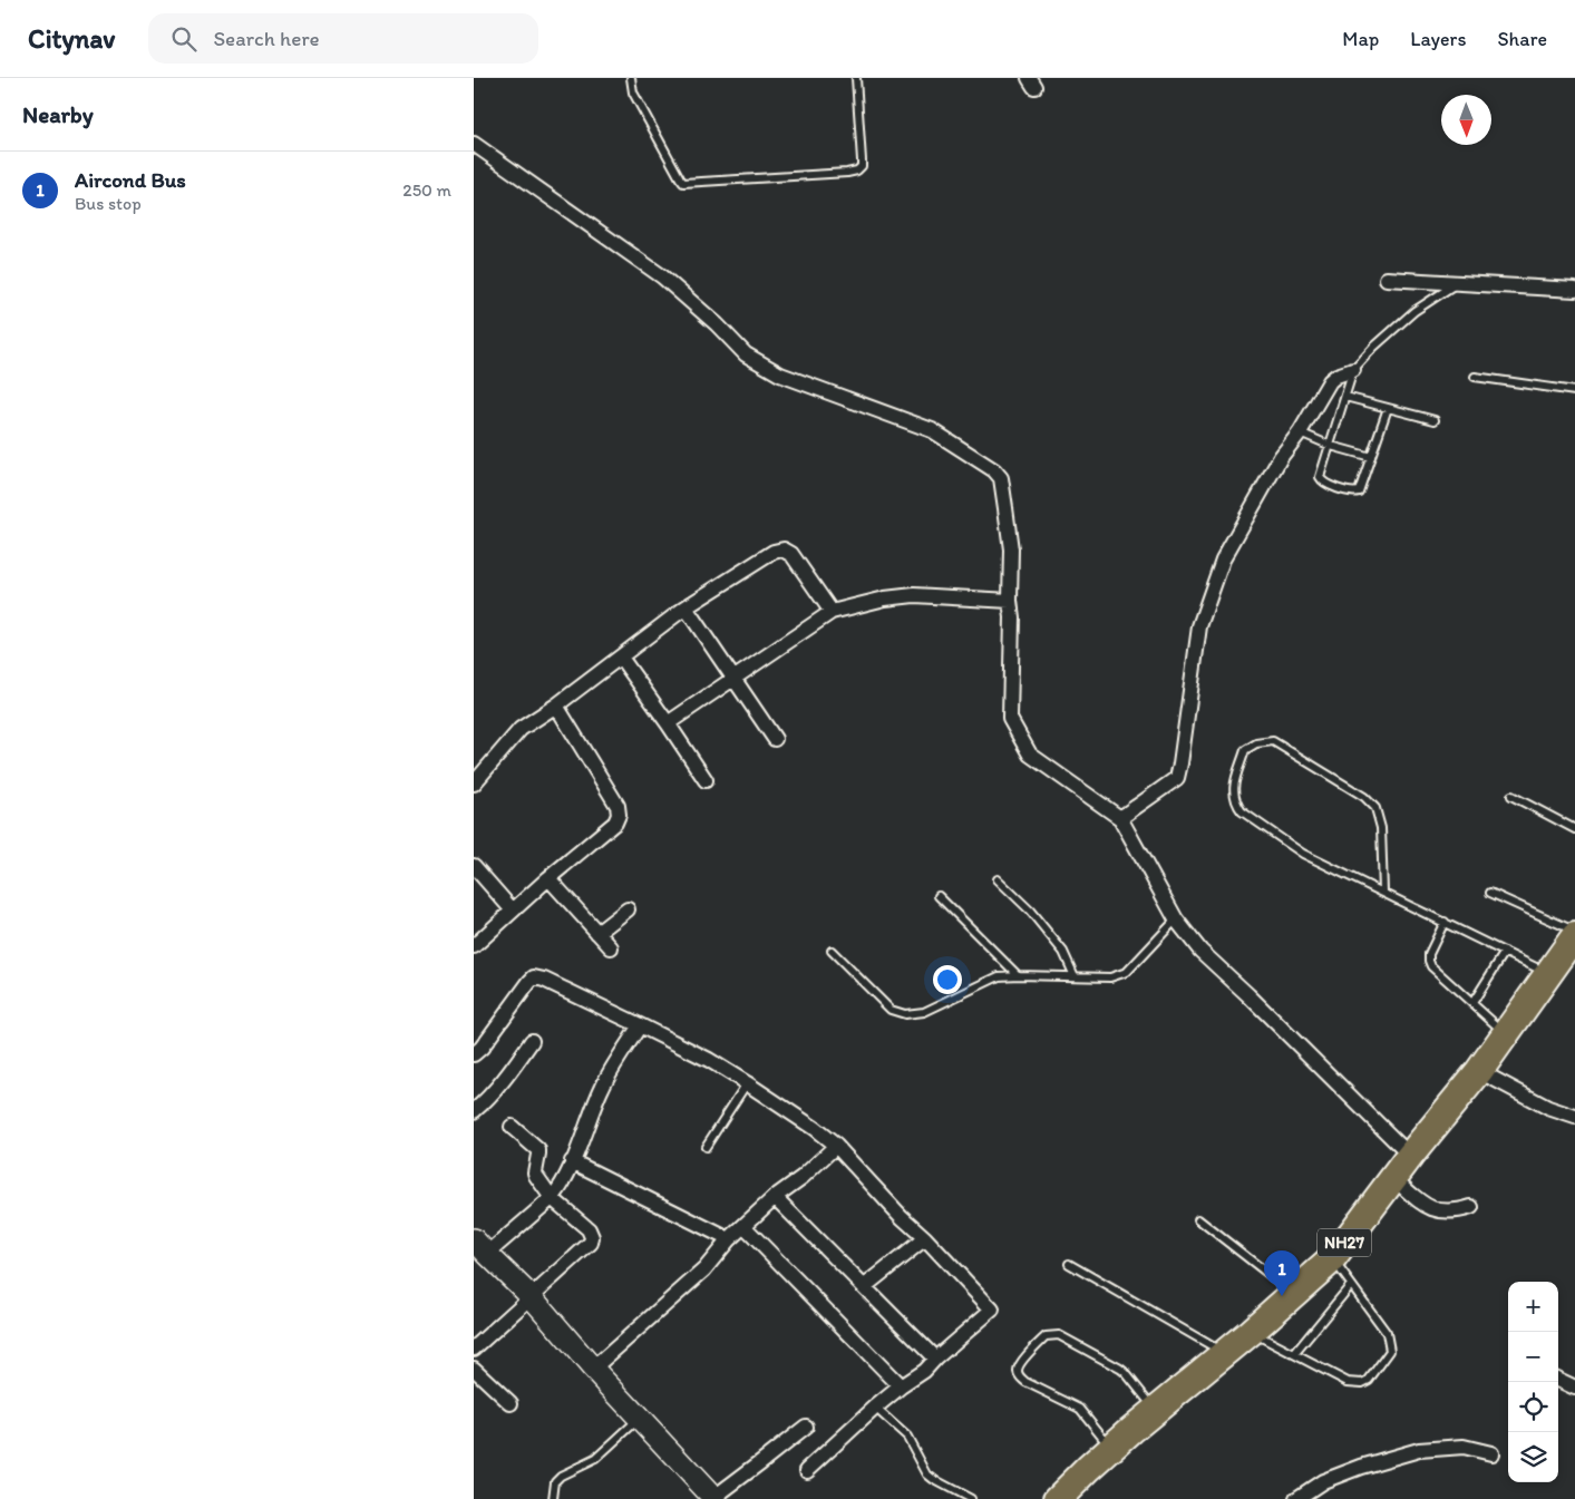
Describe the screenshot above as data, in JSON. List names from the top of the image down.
{
  "streets": {
    "highway": ["NH27"]
  },
  "north": "bottom",
  "page": {
    "header": "Citynav",
    "search": "Search here",
    "nav": ["Map", "Layers", "Share"],
    "heading": "Nearby",
    "list": [
      {
        "mark": "1",
        "name": "Aircond Bus",
        "note": "Bus stop",
        "value": "250 m"
      }
    ],
    "pins": "1",
    "map_buttons": ["+", "−"]
  }
}
